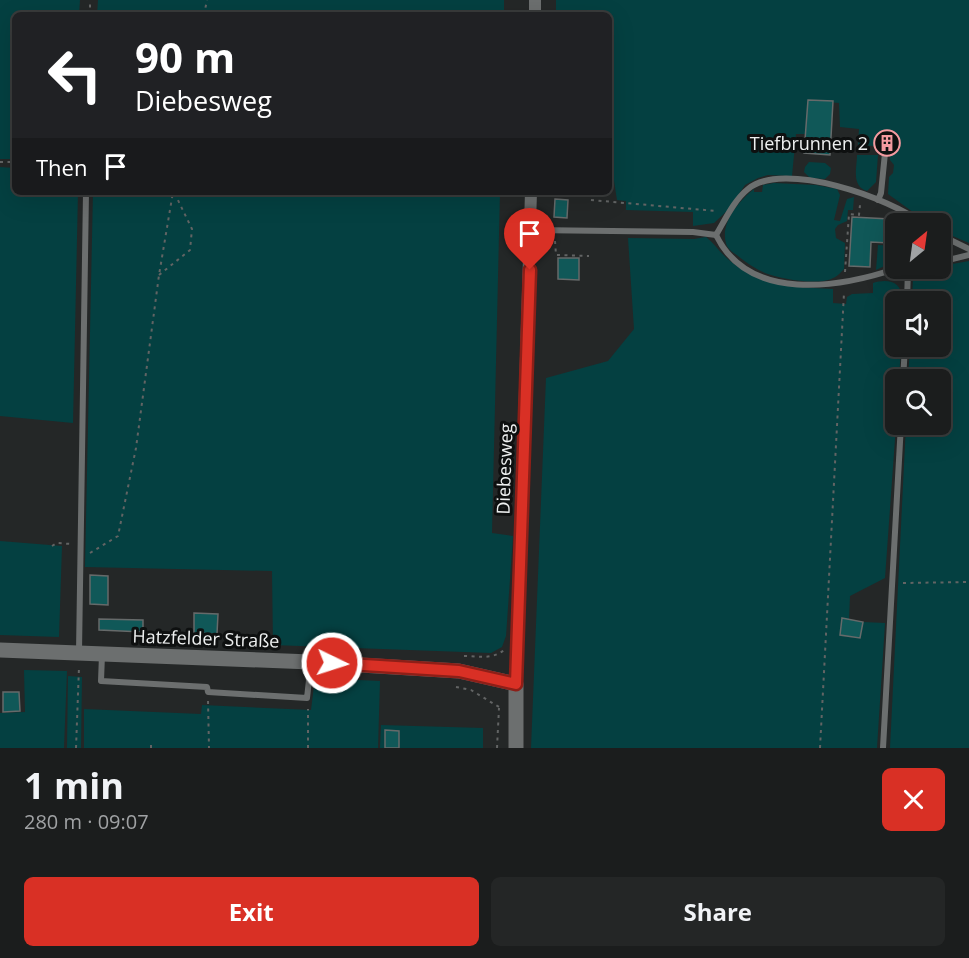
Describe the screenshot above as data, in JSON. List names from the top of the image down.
{
  "streets": {
    "street": ["Diebesweg", "Hatzfelder Straße"]
  },
  "crossings": [
    ["Diebesweg", "Hatzfelder Straße"]
  ],
  "places": {
    "building": ["Tiefbrunnen 2"]
  },
  "north": "top right",
  "page": {
    "turn": ["90 m", "Diebesweg"],
    "then": "Then",
    "heading": ["1 min", "280 m · 09:07"],
    "buttons": ["Exit", "Share"]
  }
}
